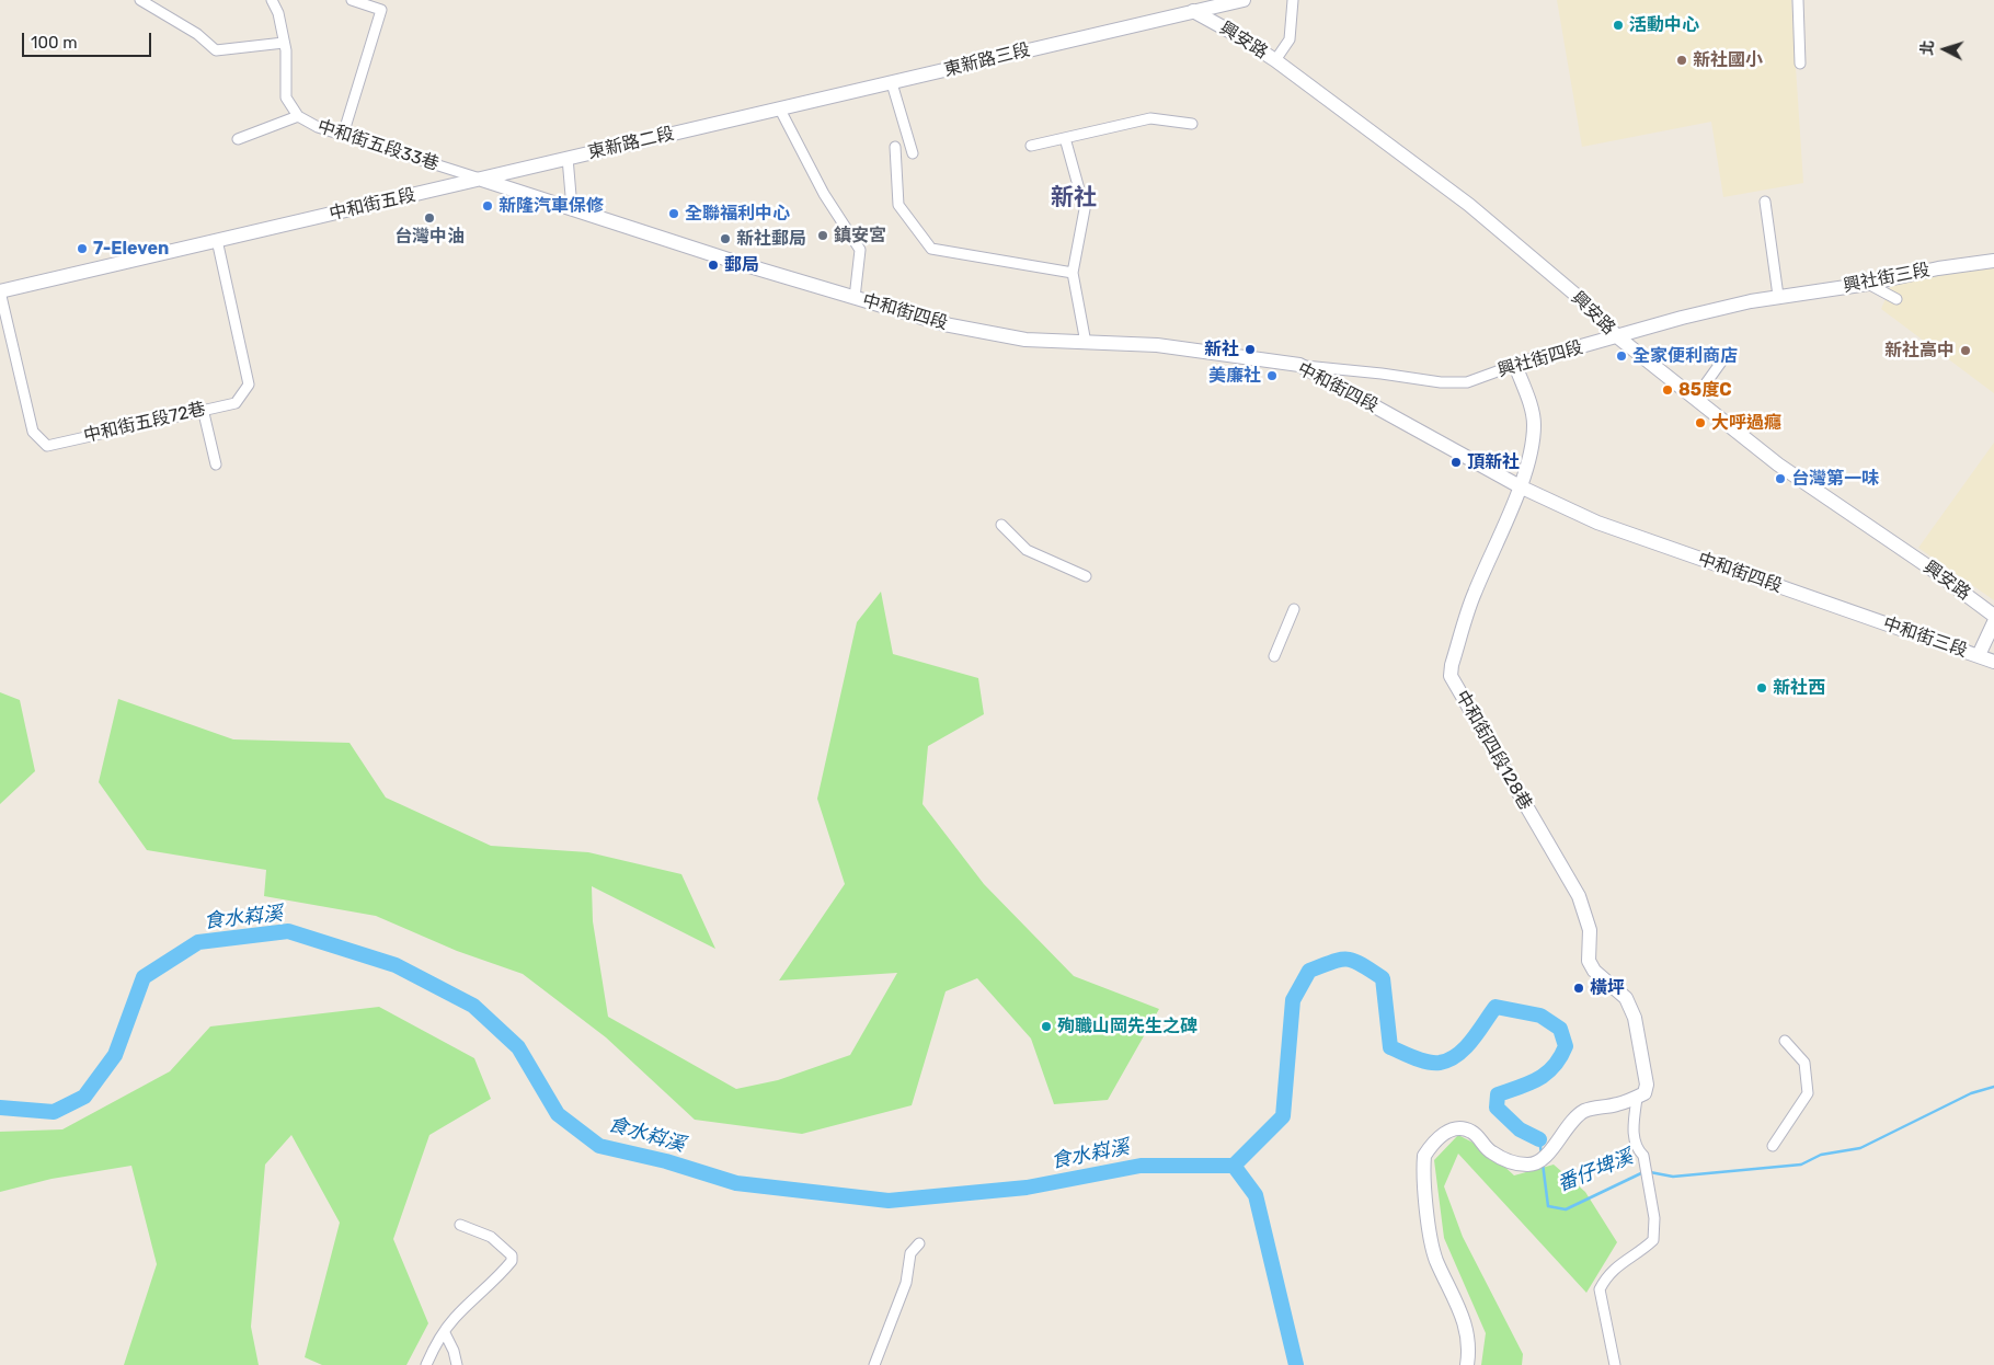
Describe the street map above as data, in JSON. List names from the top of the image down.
{
  "streets": {
    "street": [
      "興安路",
      "東新路三段",
      "東新路二段",
      "中和街五段33巷",
      "中和街五段",
      "興社街三段",
      "中和街四段",
      "興社街四段",
      "中和街五段72巷",
      "中和街三段",
      "中和街四段128巷"
    ]
  },
  "crossings": [
    ["興安路", "東新路三段"],
    ["興安路", "興社街四段"],
    ["東新路三段", "東新路二段"],
    ["東新路二段", "中和街五段33巷"],
    ["東新路二段", "中和街五段"],
    ["中和街五段33巷", "中和街五段"],
    ["中和街五段", "中和街五段72巷"],
    ["興社街三段", "興社街四段"],
    ["中和街四段", "興社街四段"],
    ["中和街四段", "中和街三段"],
    ["中和街四段", "中和街四段128巷"],
    ["興社街四段", "中和街四段128巷"]
  ],
  "districts": ["新社"],
  "water": ["食水嵙溪", "番仔埤溪"],
  "places": [
    "活動中心",
    "新社國小",
    "新隆汽車保修",
    "全聯福利中心",
    "台灣中油",
    "鎮安宮",
    "新社郵局",
    "7-Eleven",
    "郵局",
    "新社",
    "新社高中",
    "全家便利商店",
    "美廉社",
    "85度C",
    "大呼過癮",
    "頂新社",
    "台灣第一味",
    "新社西",
    "橫坪",
    "殉職山岡先生之碑"
  ],
  "scale_bar": "100 m",
  "north": "left"
}
